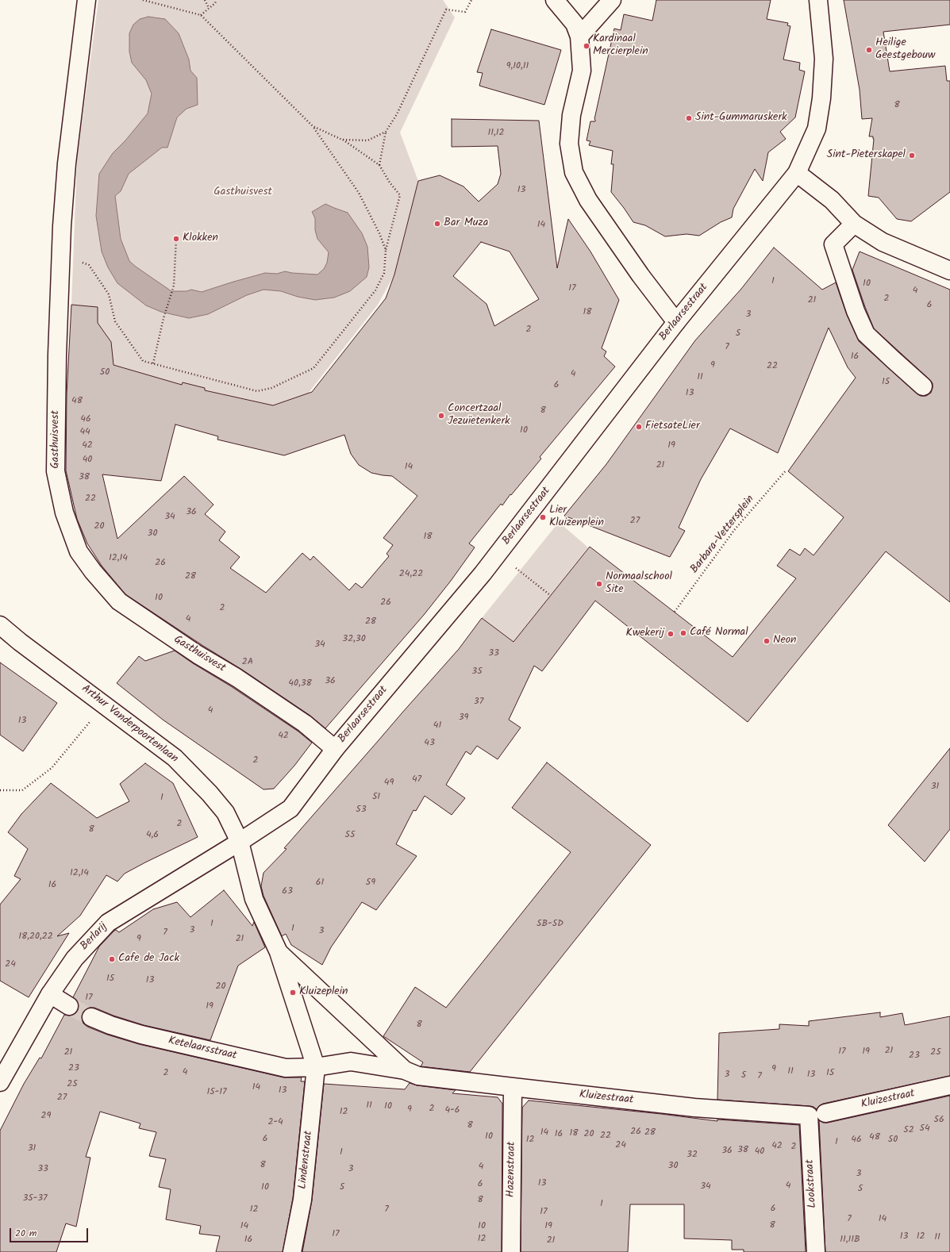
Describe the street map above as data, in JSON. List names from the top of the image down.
{
  "streets": {
    "street": [
      "Berlaarsestraat",
      "Gasthuisvest",
      "Arthur Vanderpoortenlaan",
      "Berlarij",
      "Ketelaarsstraat",
      "Kluizestraat",
      "Lindenstraat",
      "Hazenstraat",
      "Lookstraat"
    ],
    "path": ["Barbara-Vettersplein"]
  },
  "crossings": [
    ["Berlaarsestraat", "Gasthuisvest"],
    ["Berlaarsestraat", "Arthur Vanderpoortenlaan"],
    ["Berlaarsestraat", "Berlarij"],
    ["Arthur Vanderpoortenlaan", "Berlarij"],
    ["Ketelaarsstraat", "Lindenstraat"],
    ["Kluizestraat", "Hazenstraat"],
    ["Kluizestraat", "Lookstraat"]
  ],
  "parks": ["Gasthuisvest"],
  "places": [
    "Kardinaal Mercierplein",
    "Heilige Geestgebouw",
    "Sint-Gummaruskerk",
    "Sint-Pieterskapel",
    "Bar Muza",
    "Klokken",
    "Concertzaal Jezuïetenkerk",
    "FietsateLier",
    "Lier Kluizenplein",
    "Normaalschool Site",
    "Café Normal",
    "Kwekerij",
    "Neon",
    "Cafe de Jack",
    "Kluizeplein"
  ],
  "house_numbers": [
    "9,10,11",
    "8",
    "11,12",
    "13",
    "14",
    "1",
    "10",
    "17",
    "4",
    "2",
    "21",
    "6",
    "18",
    "3",
    "2",
    "5",
    "7",
    "16",
    "9",
    "22",
    "50",
    "4",
    "11",
    "15",
    "6",
    "13",
    "48",
    "8",
    "46",
    "10",
    "44",
    "42",
    "19",
    "40",
    "21",
    "14",
    "38",
    "22",
    "36",
    "34",
    "27",
    "20",
    "30",
    "18",
    "12,14",
    "26",
    "24,22",
    "28",
    "10",
    "26",
    "2",
    "4",
    "28",
    "32,30",
    "34",
    "33",
    "2A",
    "35",
    "36",
    "40,38",
    "37",
    "4",
    "39",
    "13",
    "41",
    "42",
    "43",
    "2",
    "47",
    "49",
    "31",
    "51",
    "1",
    "53",
    "2",
    "8",
    "4,6",
    "55",
    "12,14",
    "61",
    "59",
    "16",
    "63",
    "1",
    "5B-5D",
    "1",
    "3",
    "3",
    "7",
    "18,20,22",
    "9",
    "21",
    "24",
    "15",
    "13",
    "20",
    "17",
    "19",
    "8",
    "21",
    "17",
    "19",
    "21",
    "25",
    "23",
    "23",
    "9",
    "11",
    "4",
    "2",
    "15",
    "3",
    "13",
    "5",
    "7",
    "25",
    "14",
    "13",
    "15-17",
    "27",
    "11",
    "10",
    "2",
    "9",
    "4-6",
    "12",
    "29",
    "56",
    "2-4",
    "8",
    "54",
    "52",
    "26",
    "14",
    "28",
    "18",
    "16",
    "20",
    "22",
    "10",
    "48",
    "6",
    "12",
    "46",
    "50",
    "1",
    "24",
    "42",
    "2",
    "31",
    "38",
    "36",
    "40",
    "1",
    "32",
    "8",
    "30",
    "4",
    "33",
    "3",
    "3",
    "13",
    "6",
    "4",
    "34",
    "10",
    "5",
    "5",
    "35-37",
    "8",
    "1",
    "6",
    "12",
    "7",
    "17",
    "7",
    "14",
    "8",
    "14",
    "10",
    "19",
    "17",
    "13",
    "12",
    "11",
    "12",
    "16",
    "11,11B",
    "21"
  ],
  "scale_bar": "20 m"
}
